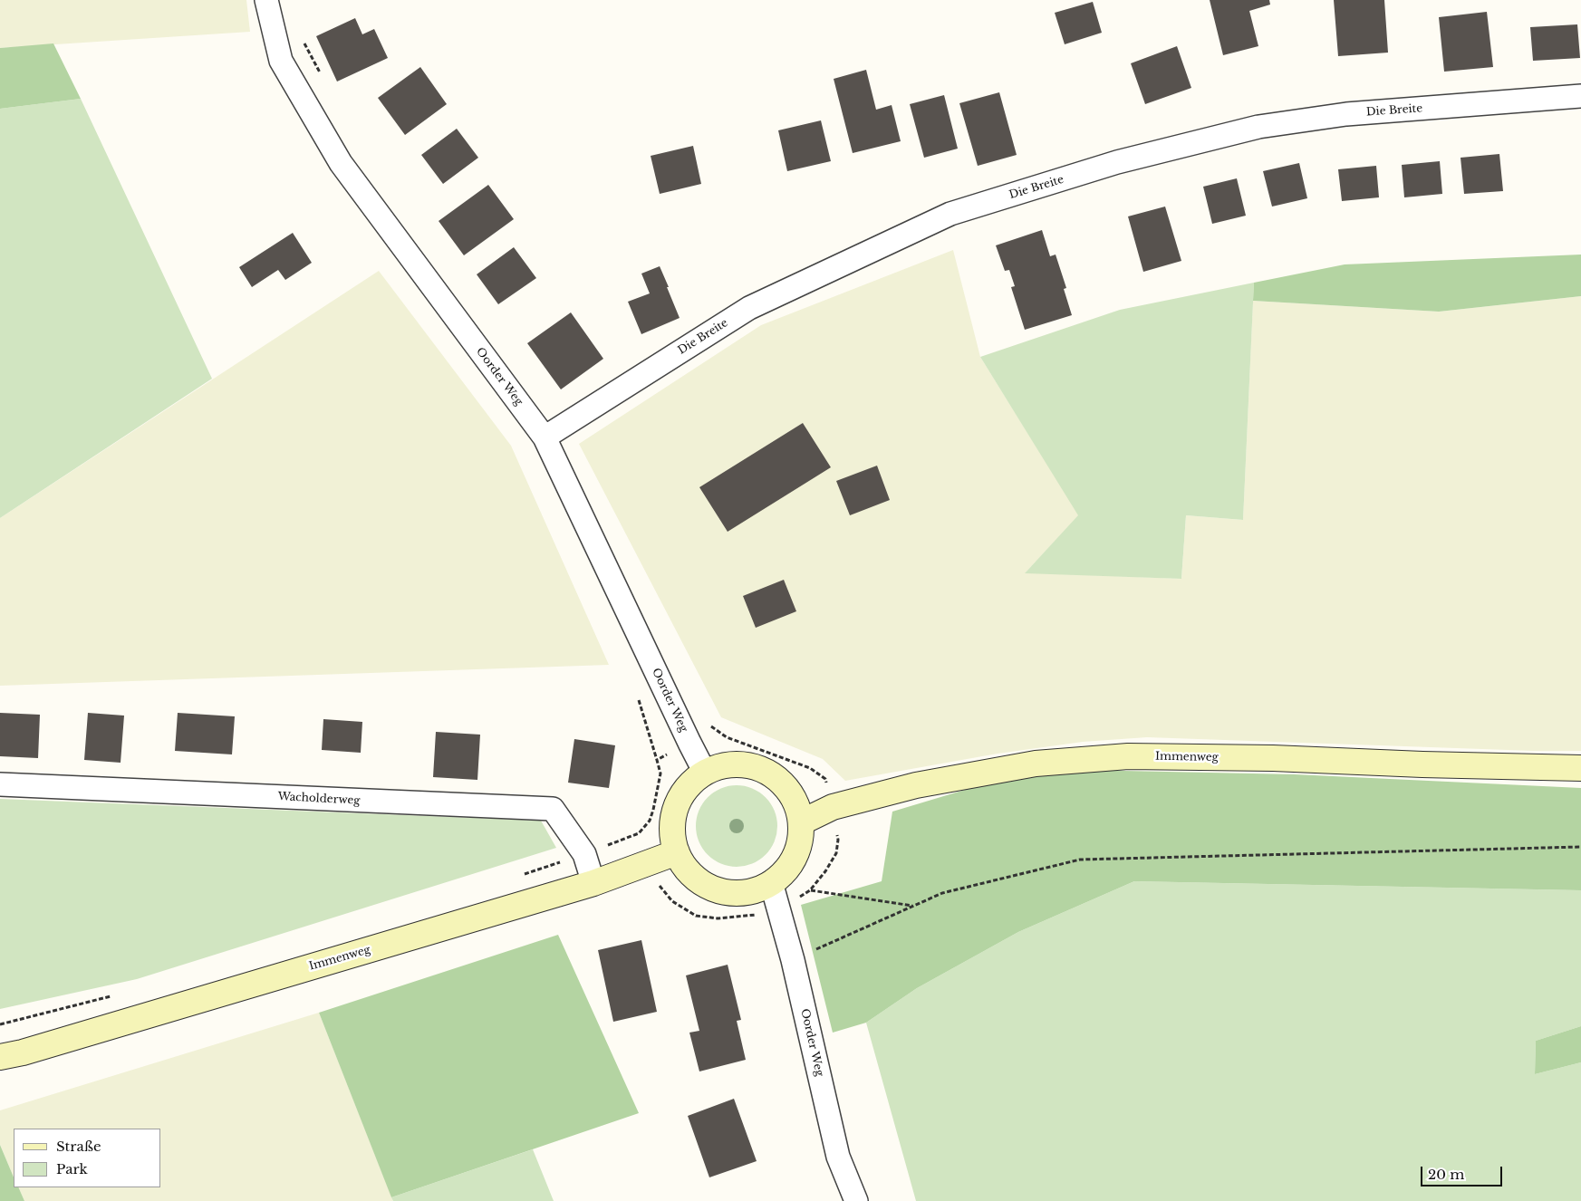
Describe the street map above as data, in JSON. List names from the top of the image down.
{
  "streets": {
    "street": [
      "Die Breite",
      "Oorder Weg",
      "Immenweg",
      "Wacholderweg"
    ]
  },
  "crossings": [
    ["Die Breite", "Oorder Weg"],
    ["Oorder Weg", "Immenweg"],
    ["Immenweg", "Wacholderweg"]
  ],
  "legend": ["Straße", "Park"],
  "scale_bar": "20 m"
}
